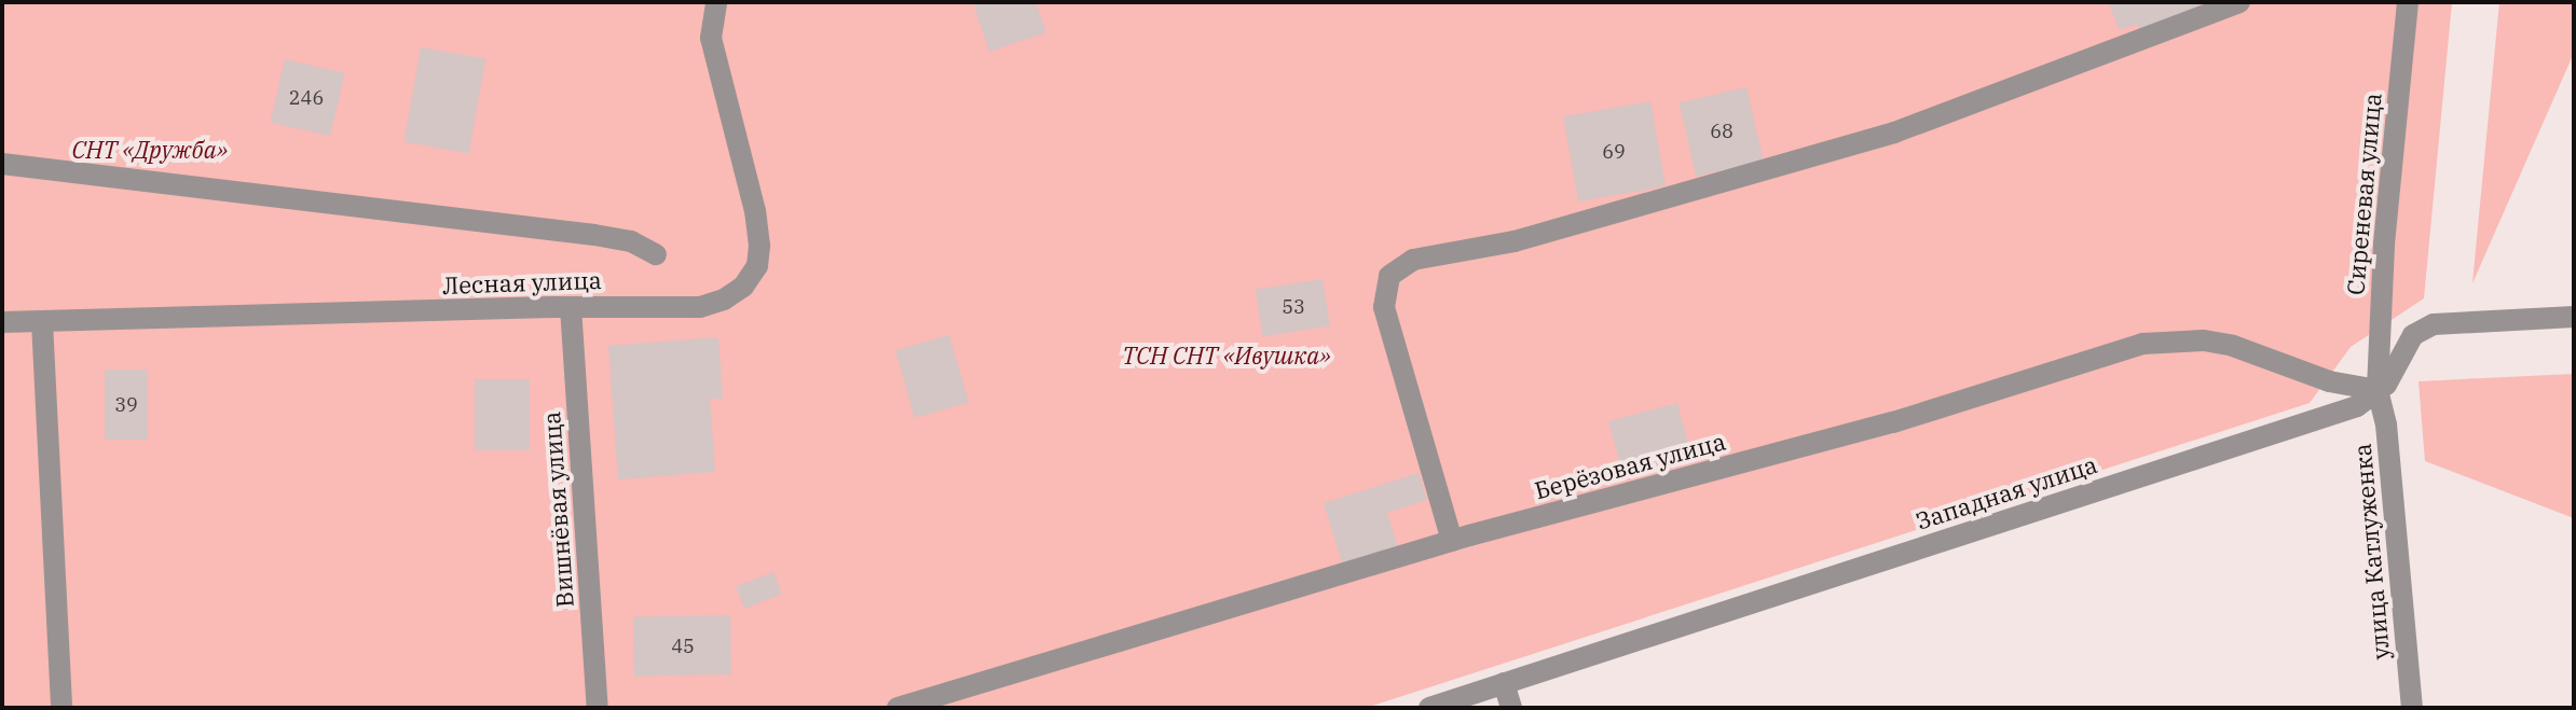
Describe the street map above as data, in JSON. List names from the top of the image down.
{
  "streets": {
    "street": [
      "Сиреневая улица",
      "Лесная улица",
      "Берёзовая улица",
      "Западная улица",
      "Вишнёвая улица",
      "улица Катлуженка"
    ]
  },
  "crossings": [
    ["Сиреневая улица", "Берёзовая улица"],
    ["Сиреневая улица", "Западная улица"],
    ["Сиреневая улица", "улица Катлуженка"],
    ["Лесная улица", "Вишнёвая улица"],
    ["Берёзовая улица", "Западная улица"],
    ["Берёзовая улица", "улица Катлуженка"],
    ["Западная улица", "улица Катлуженка"]
  ],
  "parks": ["СНТ «Дружба»", "ТСН СНТ «Ивушка»"],
  "house_numbers": [
    "246",
    "68",
    "69",
    "53",
    "39",
    "45"
  ]
}
